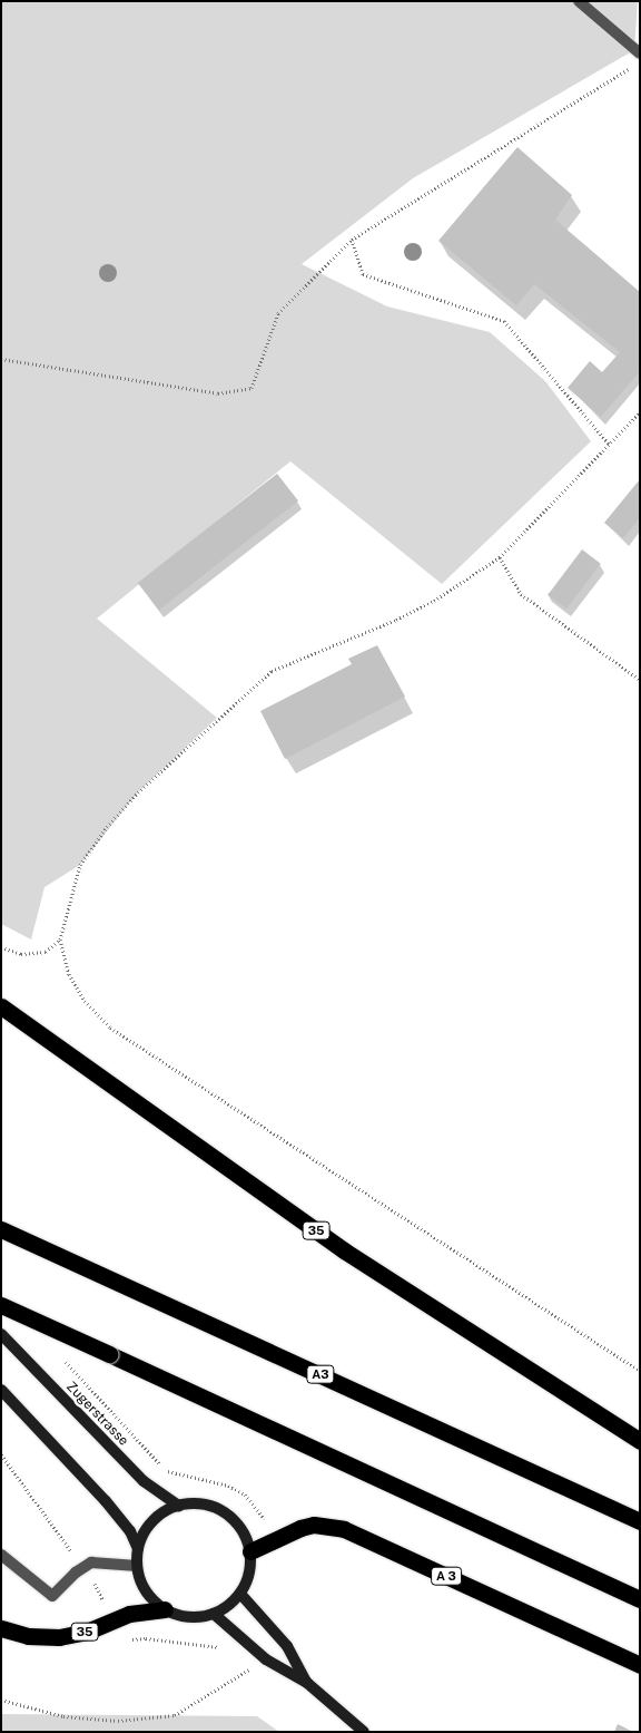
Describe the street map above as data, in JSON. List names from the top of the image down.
{
  "streets": {
    "highway": ["35", "A3", "A 3"],
    "main road": ["Zugerstrasse"]
  },
  "crossings": [
    ["35", "Zugerstrasse"],
    ["35", "A 3"],
    ["Zugerstrasse", "A 3"]
  ]
}
